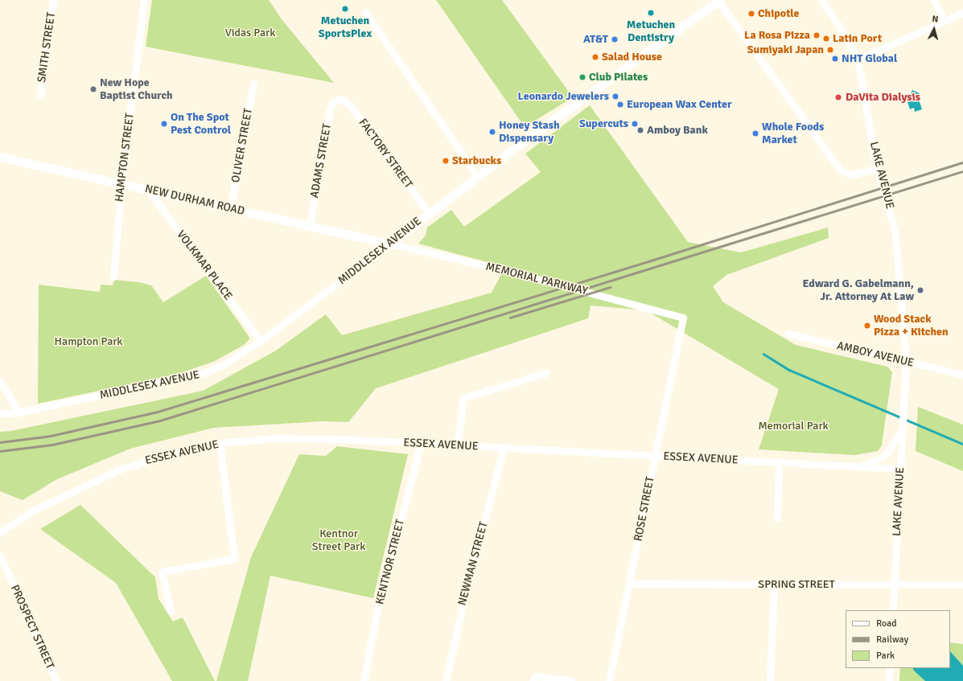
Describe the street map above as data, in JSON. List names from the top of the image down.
{
  "streets": {
    "main road": ["NEW DURHAM ROAD", "MIDDLESEX AVENUE"],
    "street": [
      "SMITH STREET",
      "OLIVER STREET",
      "FACTORY STREET",
      "HAMPTON STREET",
      "ADAMS STREET",
      "LAKE AVENUE",
      "VOLKMAR PLACE",
      "MEMORIAL PARKWAY",
      "AMBOY AVENUE",
      "ESSEX AVENUE",
      "ROSE STREET",
      "KENTNOR STREET",
      "NEWMAN STREET",
      "SPRING STREET",
      "PROSPECT STREET"
    ]
  },
  "crossings": [
    ["OLIVER STREET", "NEW DURHAM ROAD"],
    ["FACTORY STREET", "ADAMS STREET"],
    ["FACTORY STREET", "MIDDLESEX AVENUE"],
    ["HAMPTON STREET", "NEW DURHAM ROAD"],
    ["ADAMS STREET", "NEW DURHAM ROAD"],
    ["LAKE AVENUE", "AMBOY AVENUE"],
    ["LAKE AVENUE", "ESSEX AVENUE"],
    ["LAKE AVENUE", "SPRING STREET"],
    ["NEW DURHAM ROAD", "MIDDLESEX AVENUE"],
    ["NEW DURHAM ROAD", "VOLKMAR PLACE"],
    ["NEW DURHAM ROAD", "MEMORIAL PARKWAY"],
    ["MIDDLESEX AVENUE", "VOLKMAR PLACE"],
    ["MIDDLESEX AVENUE", "MEMORIAL PARKWAY"],
    ["MEMORIAL PARKWAY", "ROSE STREET"],
    ["ESSEX AVENUE", "ROSE STREET"],
    ["ESSEX AVENUE", "KENTNOR STREET"],
    ["ESSEX AVENUE", "NEWMAN STREET"],
    ["ROSE STREET", "SPRING STREET"]
  ],
  "parks": [
    "Vidas Park",
    "Hampton Park",
    "Memorial Park",
    "Kentnor Street Park"
  ],
  "places": [
    "Metuchen SportsPlex",
    "Metuchen Dentistry",
    "Chipotle",
    "La Rosa Pizza",
    "Latin Port",
    "AT&T",
    "Sumiyaki Japan",
    "Salad House",
    "NHT Global",
    "Club Pilates",
    "New Hope Baptist Church",
    "Leonardo Jewelers",
    "DaVita Dialysis",
    "European Wax Center",
    "On The Spot Pest Control",
    "Supercuts",
    "Amboy Bank",
    "Honey Stash Dispensary",
    "Whole Foods Market",
    "Starbucks",
    "Edward G. Gabelmann, Jr. Attorney At Law",
    "Wood Stack Pizza + Kitchen"
  ],
  "legend": ["Road", "Railway", "Park"],
  "north": "top"
}
